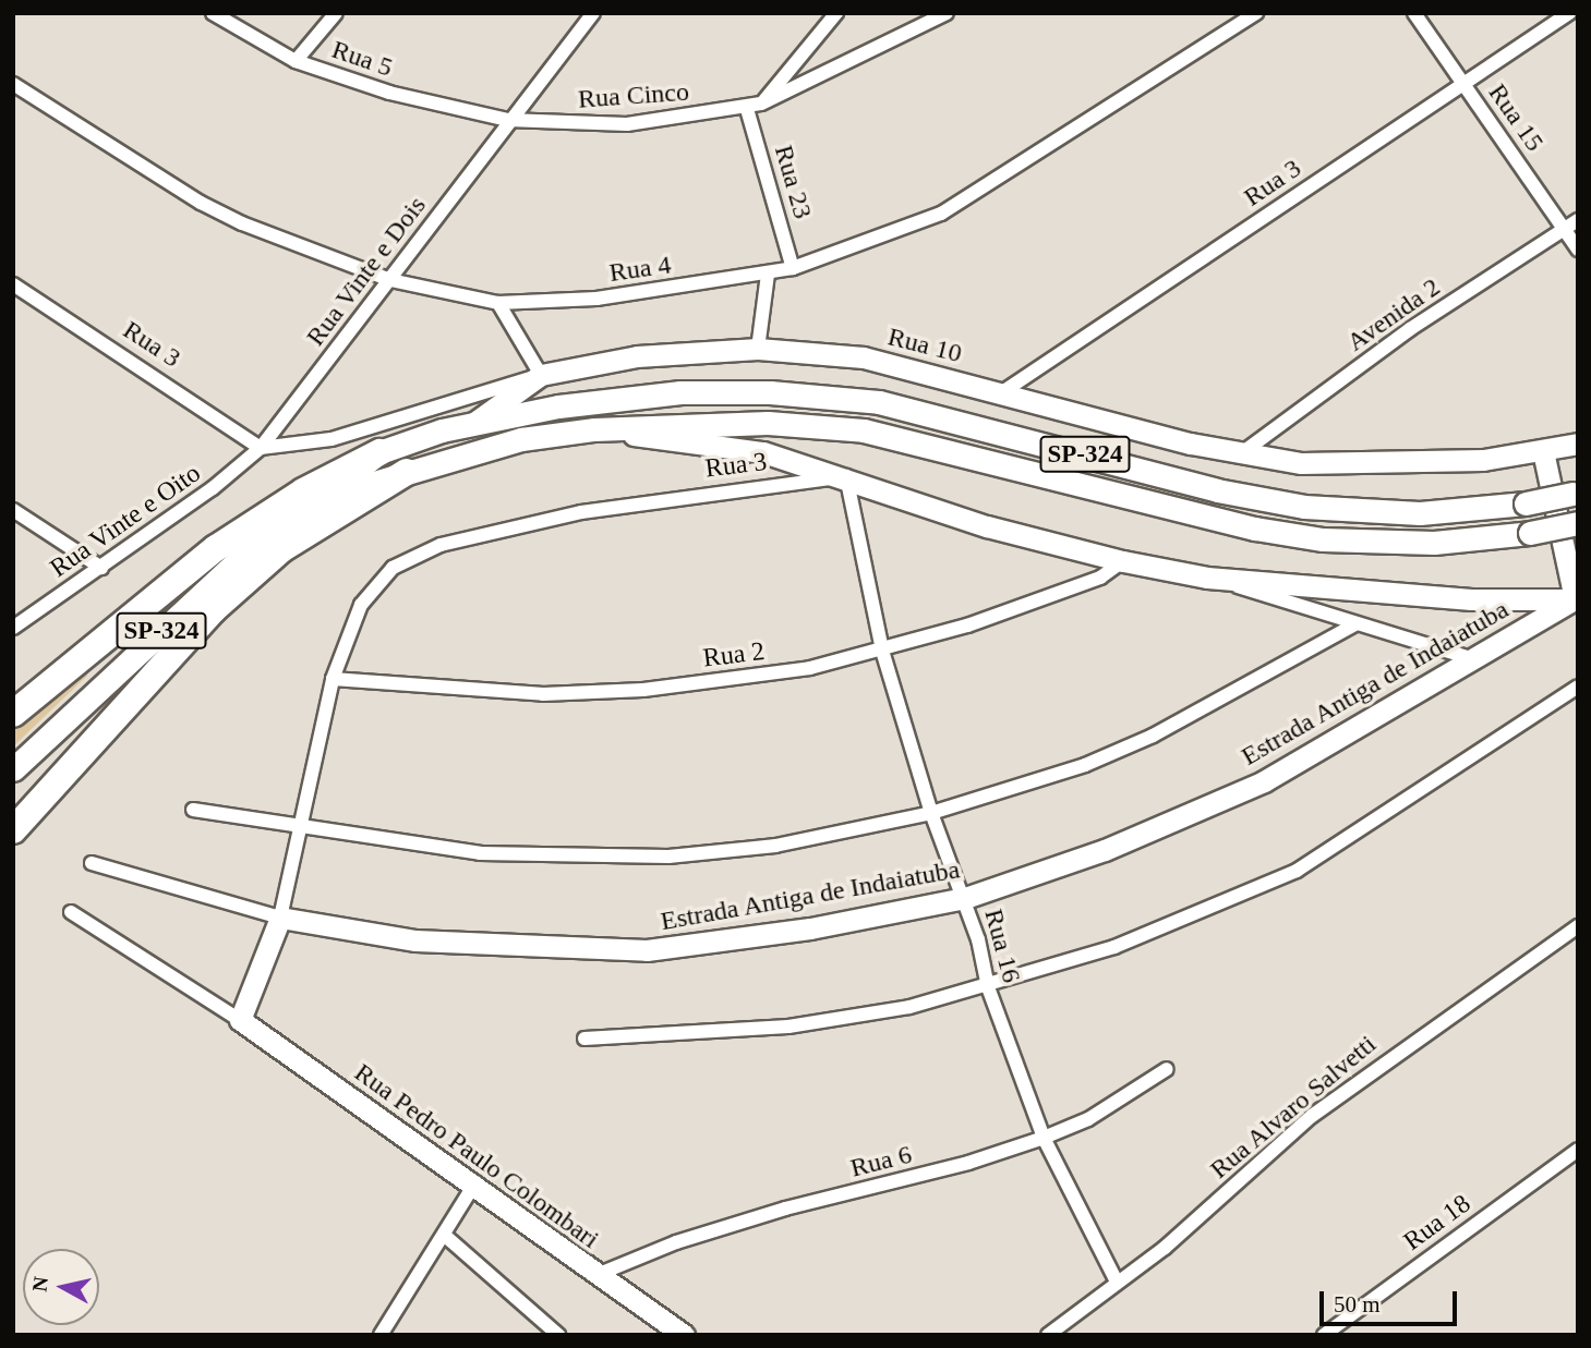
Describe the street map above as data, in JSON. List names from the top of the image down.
{
  "streets": {
    "highway": ["SP-324"],
    "main road": [
      "Rua 3",
      "Rua 10",
      "Estrada Antiga de Indaiatuba",
      "Rua Pedro Paulo Colombari"
    ],
    "street": [
      "Rua 5",
      "Rua Cinco",
      "Rua 15",
      "Rua 23",
      "Rua 4",
      "Rua Vinte e Dois",
      "Avenida 2",
      "Rua Vinte e Oito",
      "Rua 2",
      "Rua 16",
      "Rua Alvaro Salvetti",
      "Rua 6",
      "Rua 18"
    ]
  },
  "crossings": [
    ["Rua 5", "Rua Cinco"],
    ["Rua 5", "Rua Vinte e Dois"],
    ["Rua Cinco", "Rua 23"],
    ["Rua Cinco", "Rua Vinte e Dois"],
    ["Rua 15", "Rua 3"],
    ["Rua 15", "Avenida 2"],
    ["Rua 23", "Rua 4"],
    ["Rua 3", "Rua Vinte e Dois"],
    ["Rua 3", "Rua 10"],
    ["Rua 3", "Rua Vinte e Oito"],
    ["Rua 3", "Rua 2"],
    ["Rua 3", "Estrada Antiga de Indaiatuba"],
    ["Rua 3", "Rua 16"],
    ["Rua 4", "Rua Vinte e Dois"],
    ["Rua Vinte e Dois", "Rua 10"],
    ["Rua Vinte e Dois", "Rua Vinte e Oito"],
    ["Avenida 2", "Rua 10"],
    ["Rua 10", "Rua Vinte e Oito"],
    ["Rua 2", "Rua 16"],
    ["Estrada Antiga de Indaiatuba", "Rua 16"],
    ["Rua 16", "Rua Alvaro Salvetti"],
    ["Rua 16", "Rua 6"],
    ["Rua Pedro Paulo Colombari", "Rua 6"]
  ],
  "scale_bar": "50 m",
  "north": "left"
}
